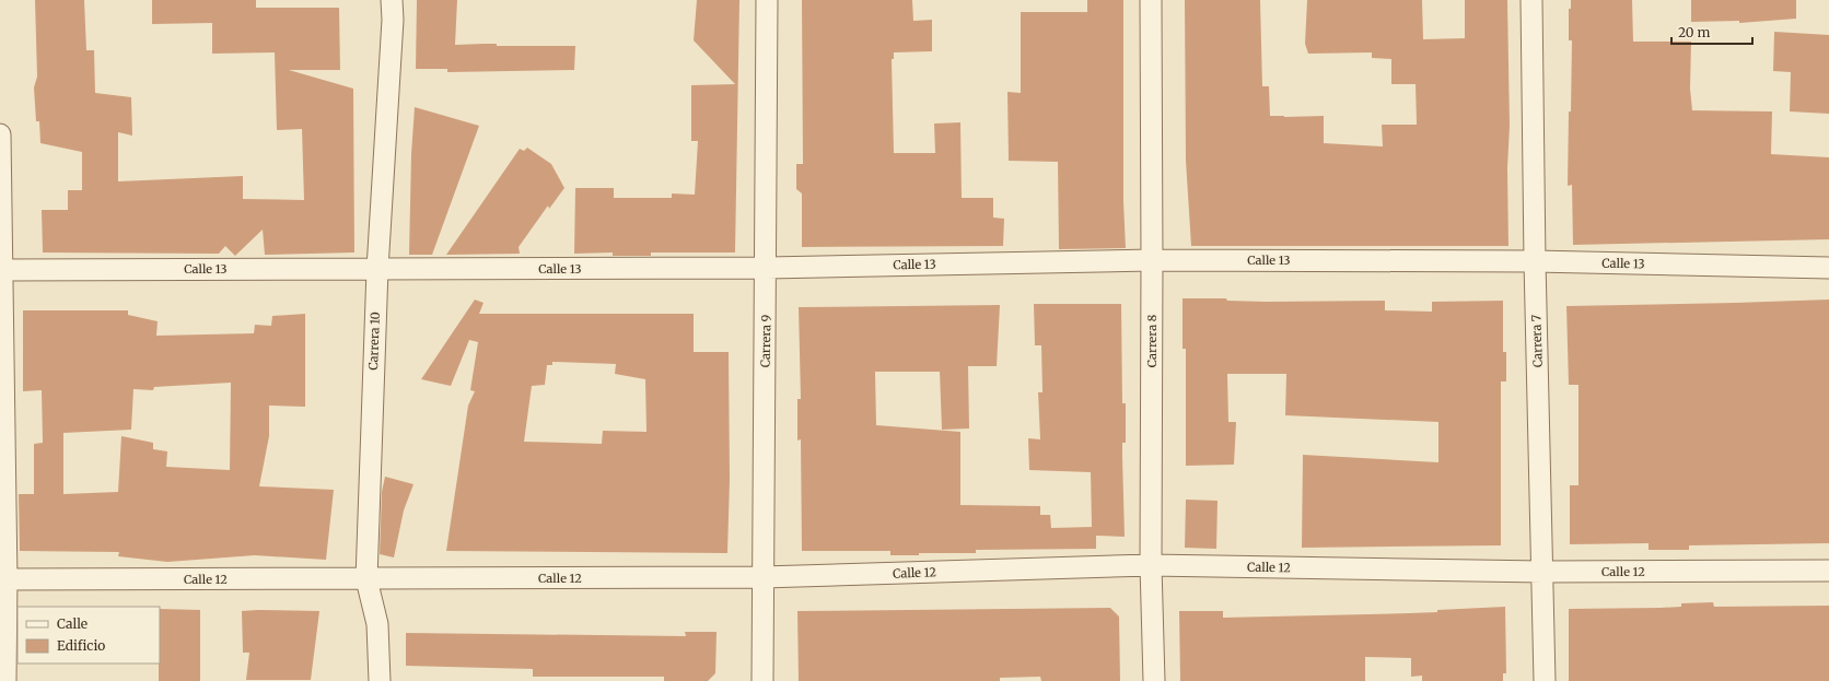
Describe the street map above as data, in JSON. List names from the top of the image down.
{
  "streets": {
    "street": [
      "Calle 13",
      "Carrera 10",
      "Carrera 9",
      "Carrera 8",
      "Carrera 7",
      "Calle 12"
    ]
  },
  "crossings": [
    ["Calle 13", "Carrera 10"],
    ["Calle 13", "Carrera 9"],
    ["Calle 13", "Carrera 8"],
    ["Calle 13", "Carrera 7"],
    ["Carrera 10", "Calle 12"],
    ["Carrera 9", "Calle 12"],
    ["Carrera 8", "Calle 12"],
    ["Carrera 7", "Calle 12"]
  ],
  "legend": ["Calle", "Edificio"],
  "scale_bar": "20 m"
}
